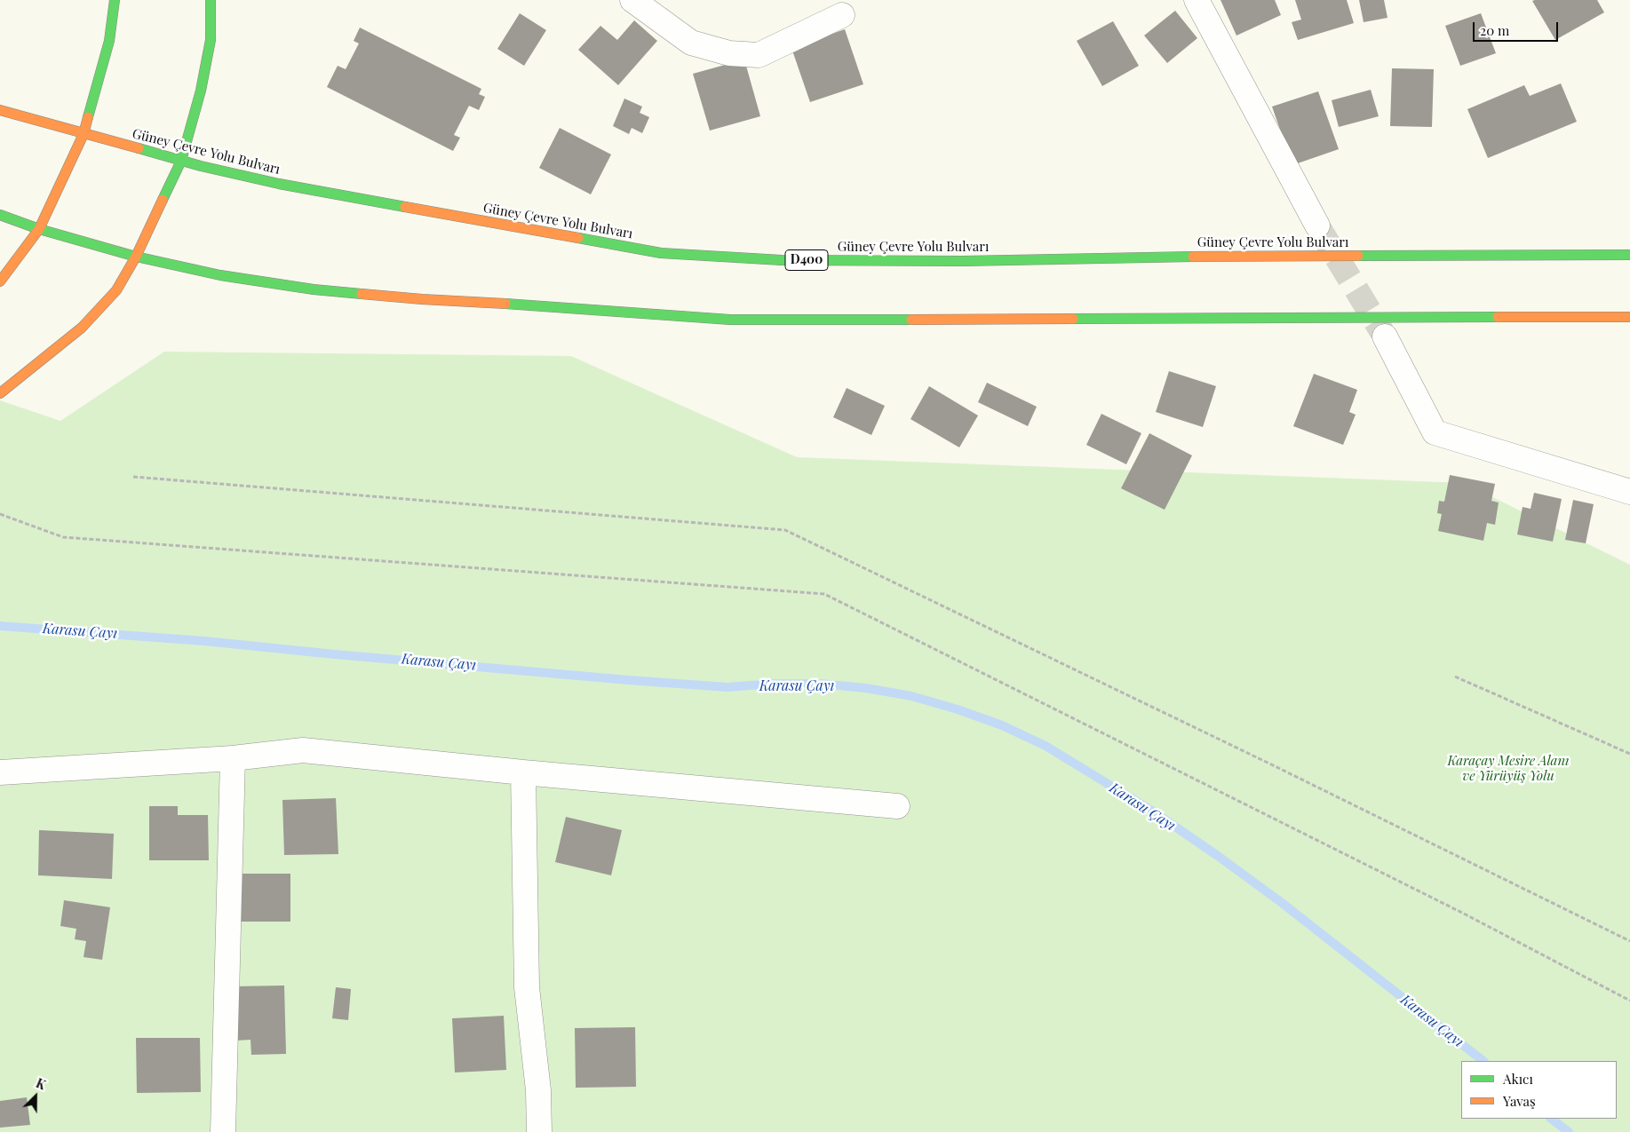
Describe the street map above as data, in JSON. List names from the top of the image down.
{
  "streets": {
    "main road": ["Güney Çevre Yolu Bulvarı", "D400"]
  },
  "water": ["Karasu Çayı"],
  "parks": ["Karaçay Mesire Alanı ve Yürüyüş Yolu"],
  "legend": ["Akıcı", "Yavaş"],
  "scale_bar": "20 m",
  "north": "top right"
}
